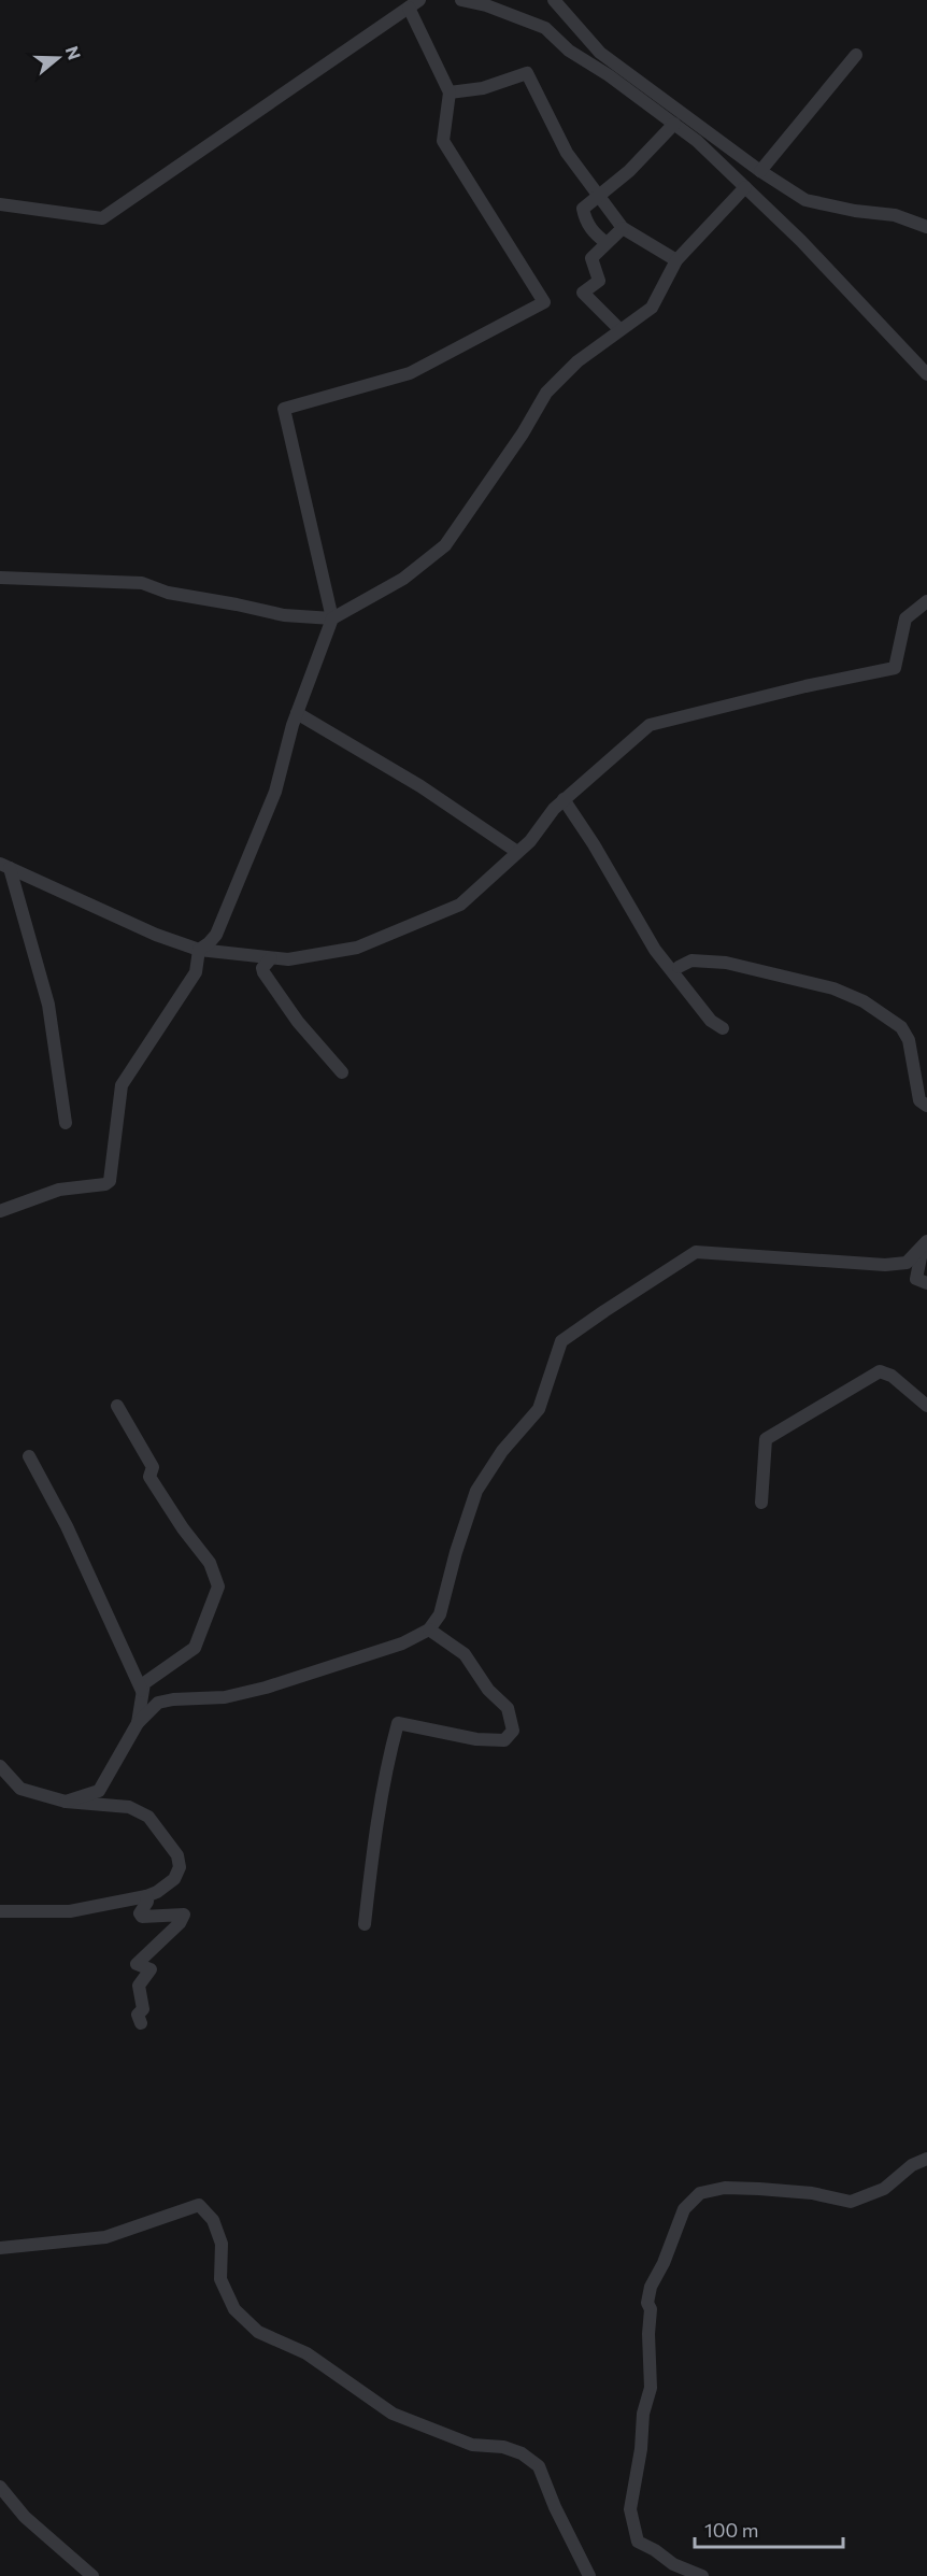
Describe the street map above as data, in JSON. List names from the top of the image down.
{
  "scale_bar": "100 m",
  "north": "right"
}
